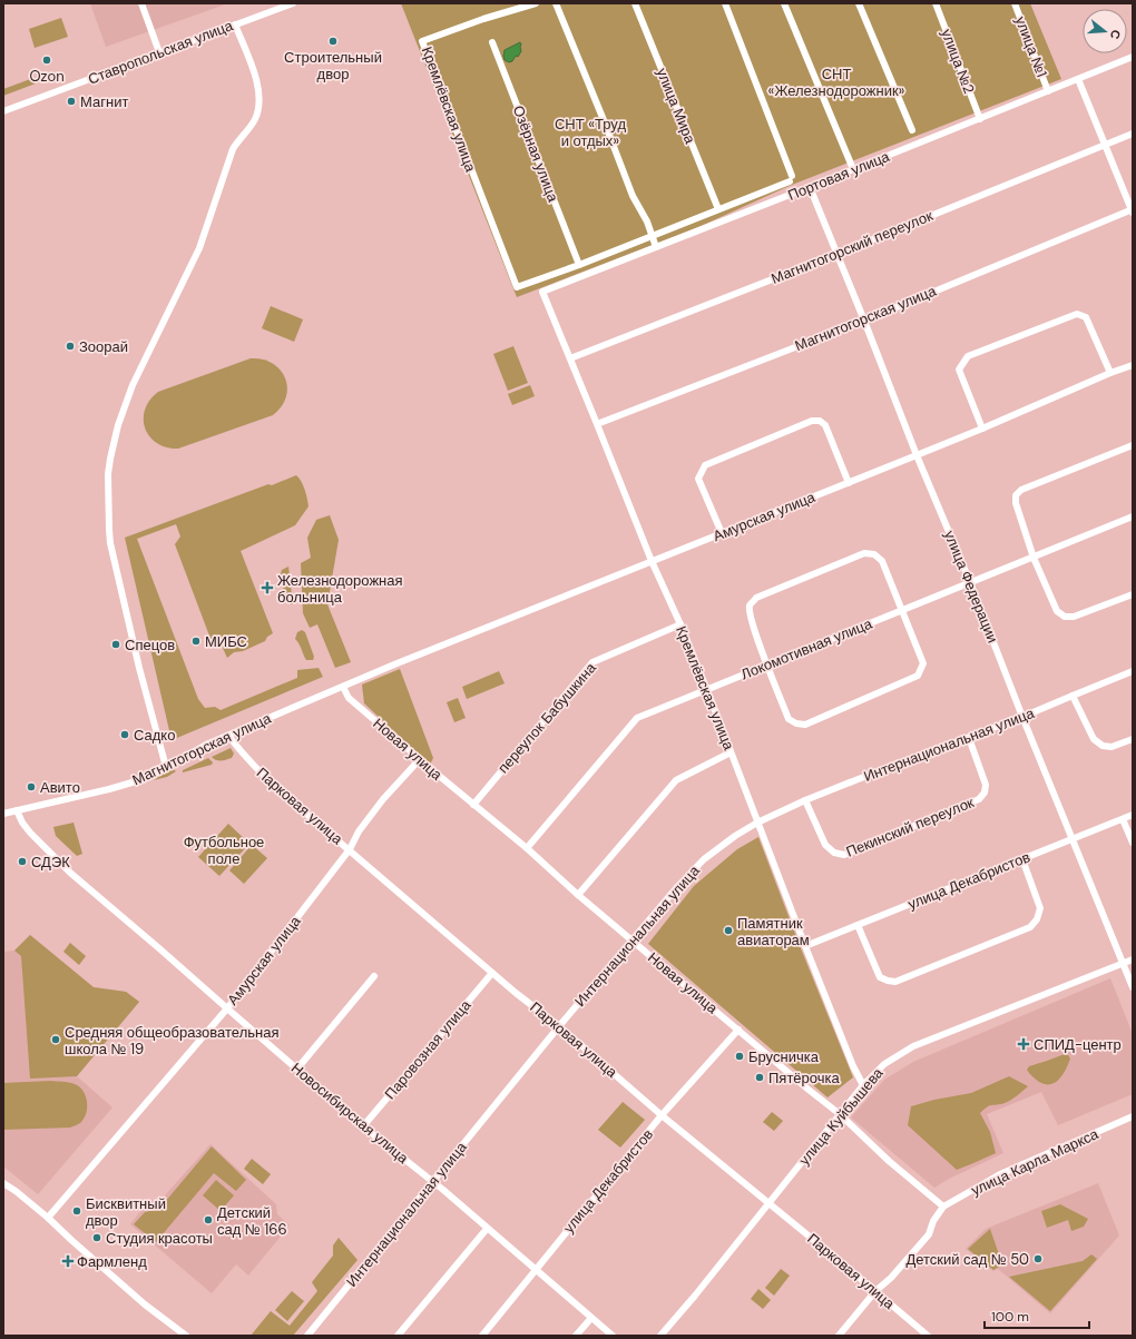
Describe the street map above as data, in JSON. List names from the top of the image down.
{
  "streets": {
    "street": [
      "улица №1",
      "Ставропольская улица",
      "улица №2",
      "улица Мира",
      "Кремлёвская улица",
      "Озёрная улица",
      "Портовая улица",
      "Магнитогорский переулок",
      "Магнитогорская улица",
      "Амурская улица",
      "улица Федерации",
      "Локомотивная улица",
      "переулок Бабушкина",
      "Интернациональная улица",
      "Новая улица",
      "Парковая улица",
      "Пекинский переулок",
      "улица Декабристов",
      "Паровозная улица",
      "Новосибирская улица",
      "улица Куйбышева",
      "улица Карла Маркса"
    ]
  },
  "crossings": [
    ["улица №1", "Портовая улица"],
    ["улица №2", "Портовая улица"],
    ["Кремлёвская улица", "Озёрная улица"],
    ["Кремлёвская улица", "Портовая улица"],
    ["Кремлёвская улица", "Магнитогорский переулок"],
    ["Кремлёвская улица", "Магнитогорская улица"],
    ["Кремлёвская улица", "Амурская улица"],
    ["Кремлёвская улица", "Локомотивная улица"],
    ["Кремлёвская улица", "переулок Бабушкина"],
    ["Кремлёвская улица", "Интернациональная улица"],
    ["Кремлёвская улица", "улица Декабристов"],
    ["Кремлёвская улица", "улица Куйбышева"],
    ["Портовая улица", "улица Федерации"],
    ["Магнитогорский переулок", "улица Федерации"],
    ["Магнитогорская улица", "Амурская улица"],
    ["Магнитогорская улица", "улица Федерации"],
    ["Магнитогорская улица", "Новая улица"],
    ["Магнитогорская улица", "Парковая улица"],
    ["Магнитогорская улица", "Новосибирская улица"],
    ["Амурская улица", "улица Федерации"],
    ["Амурская улица", "Новая улица"],
    ["Амурская улица", "Парковая улица"],
    ["Амурская улица", "Новосибирская улица"],
    ["улица Федерации", "Локомотивная улица"],
    ["улица Федерации", "Интернациональная улица"],
    ["улица Федерации", "улица Декабристов"],
    ["улица Федерации", "улица Куйбышева"],
    ["Локомотивная улица", "Новая улица"],
    ["переулок Бабушкина", "Новая улица"],
    ["Интернациональная улица", "Новая улица"],
    ["Интернациональная улица", "Парковая улица"],
    ["Интернациональная улица", "Пекинский переулок"],
    ["Интернациональная улица", "Новосибирская улица"],
    ["Новая улица", "улица Декабристов"],
    ["Новая улица", "улица Куйбышева"],
    ["Новая улица", "улица Карла Маркса"],
    ["Парковая улица", "улица Декабристов"],
    ["Парковая улица", "Паровозная улица"],
    ["Парковая улица", "улица Куйбышева"],
    ["Парковая улица", "улица Карла Маркса"],
    ["улица Декабристов", "Новосибирская улица"],
    ["Паровозная улица", "Новосибирская улица"]
  ],
  "parks": ["СНТ «Железнодорожник»", "СНТ «Труд и отдых»", "Футбольное поле"],
  "places": {
    "other": [
      "Строительный двор",
      "Ozon",
      "Магнит",
      "Зоорай",
      "МИБС",
      "Спецов",
      "Садко",
      "Авито",
      "СДЭК",
      "Памятник авиаторам",
      "Средняя общеобразовательная школа № 19",
      "Брусничка",
      "Пятёрочка",
      "Бисквитный двор",
      "Детский сад № 166",
      "Студия красоты",
      "Детский сад № 50"
    ],
    "health": ["Железнодорожная больница", "СПИД-центр", "Фармленд"]
  },
  "scale_bar": "100 m",
  "north": "right"
}
